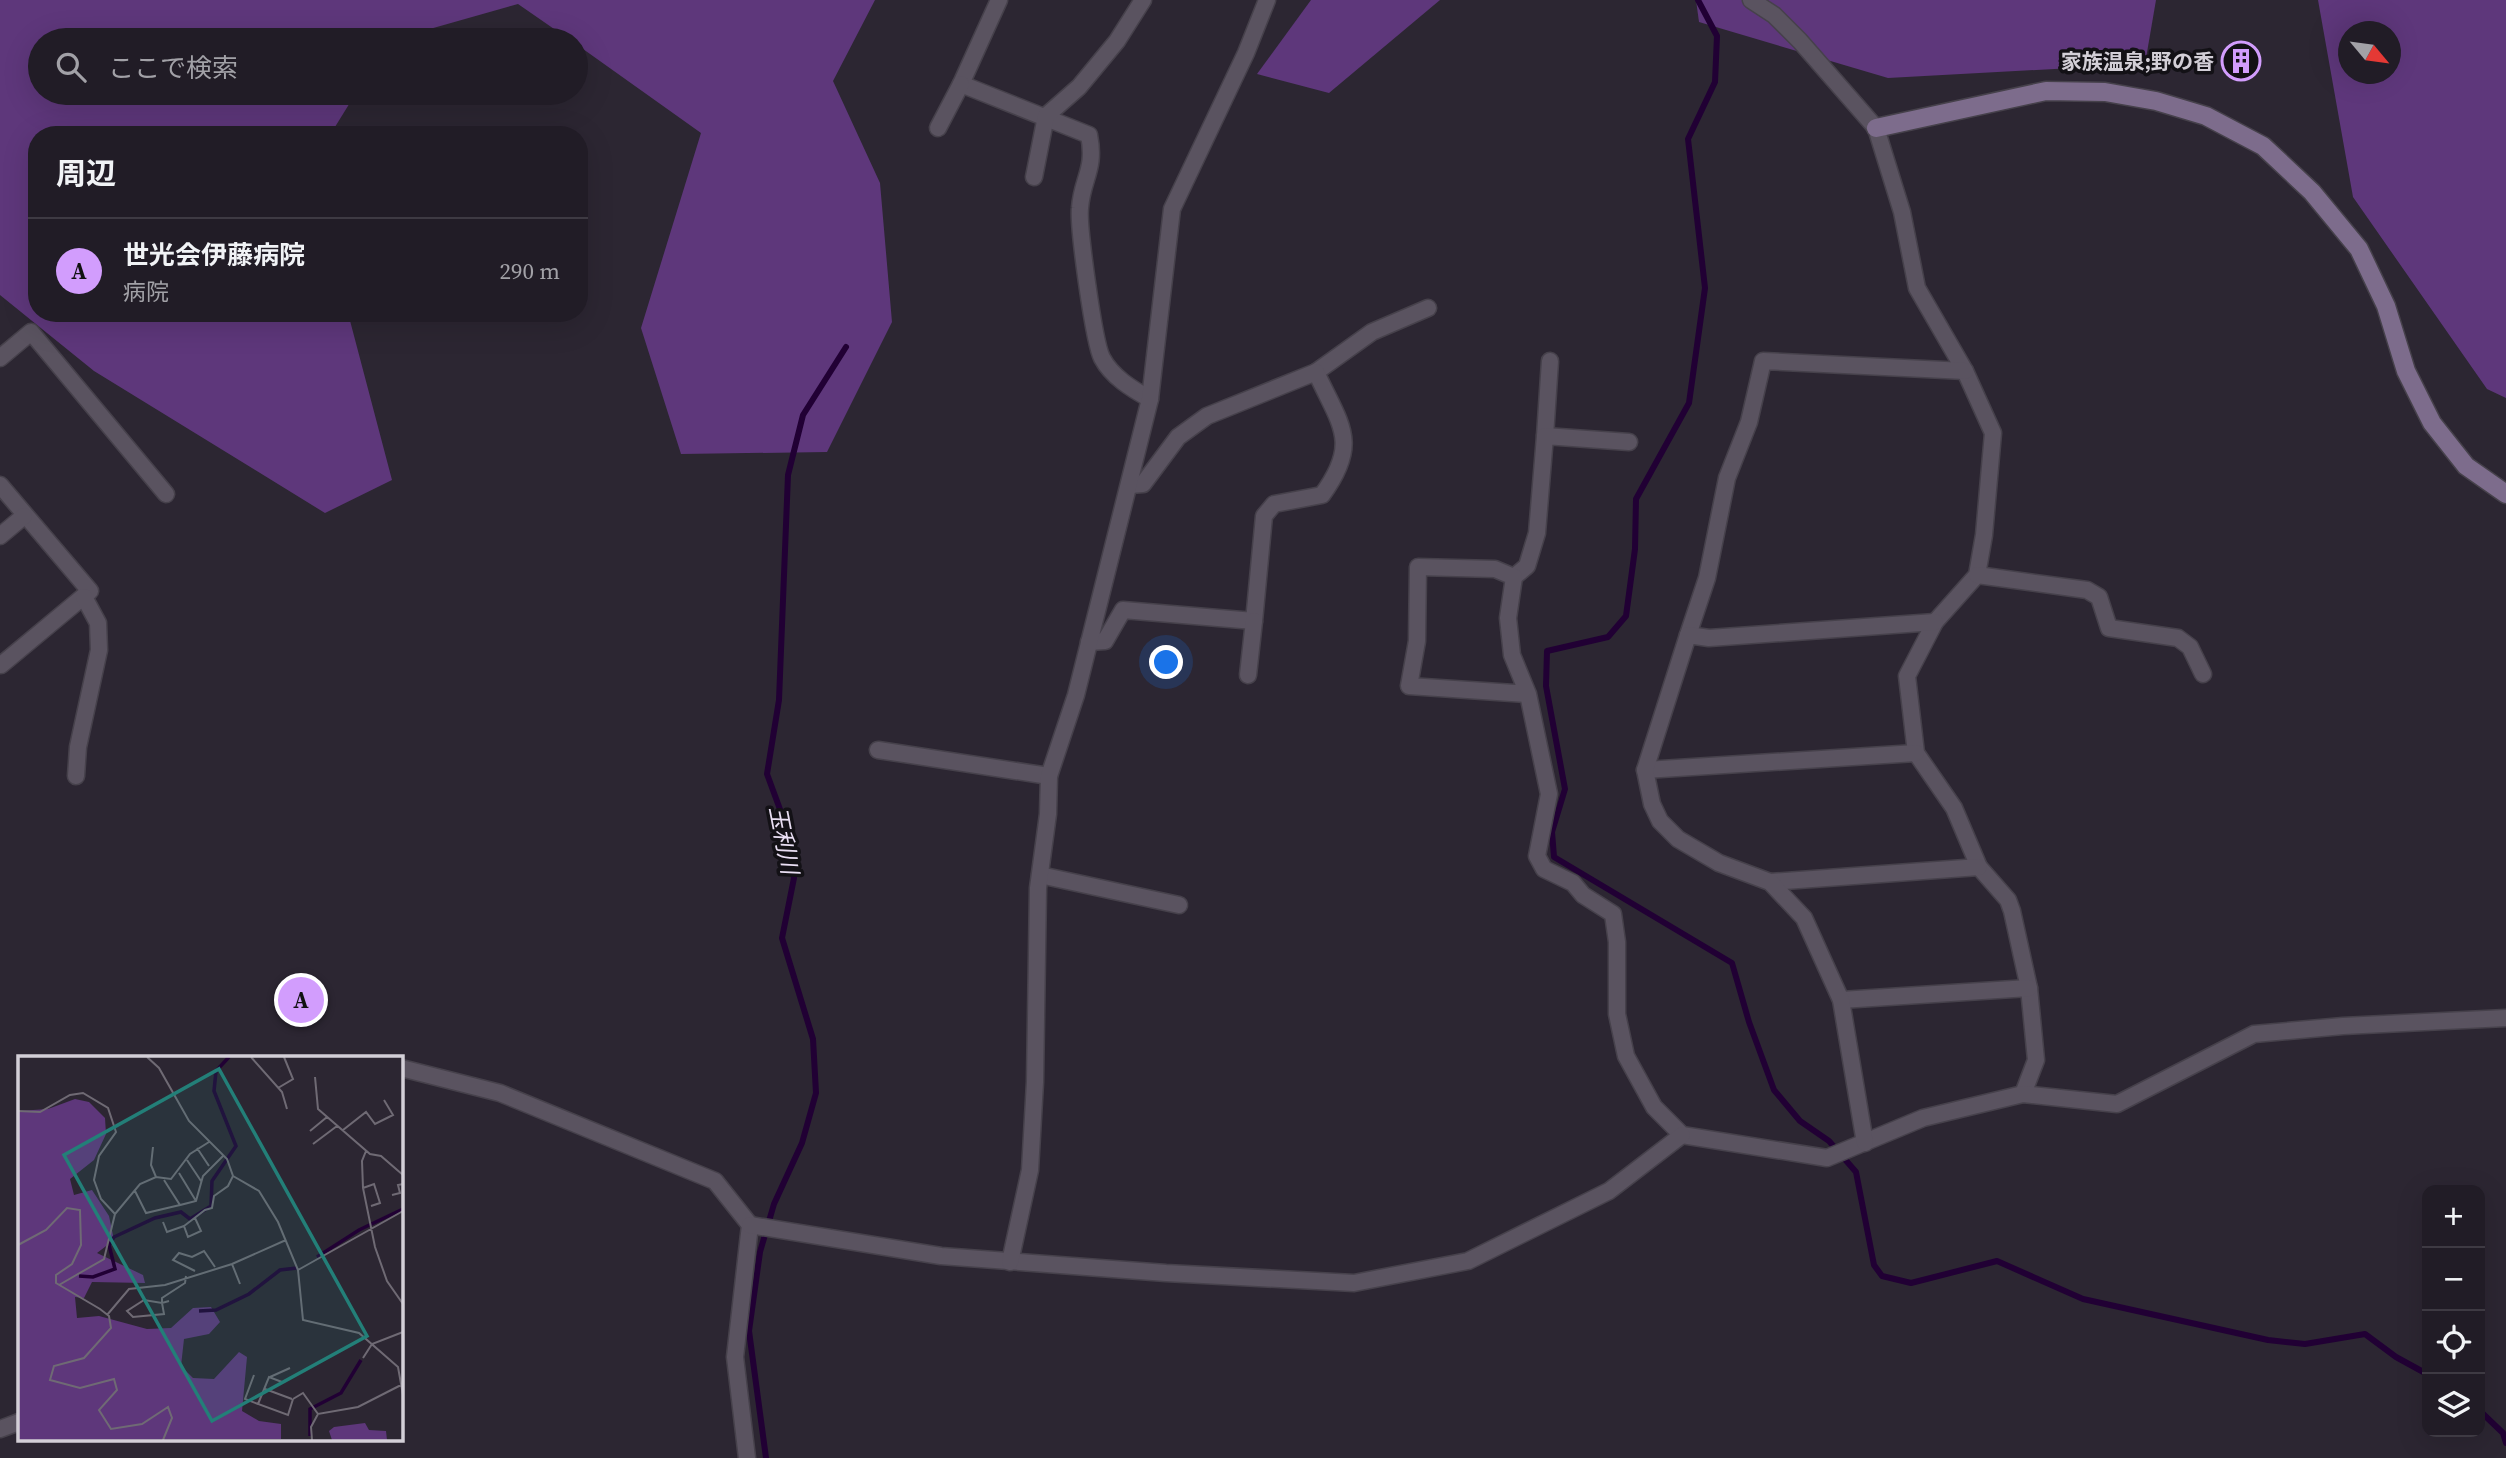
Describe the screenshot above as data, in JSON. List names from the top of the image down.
{
  "water": ["玉利川"],
  "places": {
    "building": ["家族温泉;野の香"]
  },
  "north": "bottom right",
  "page": {
    "search": "ここで検索",
    "heading": "周辺",
    "list": [
      {
        "mark": "A",
        "name": "世光会伊藤病院",
        "note": "病院",
        "value": "290 m"
      }
    ],
    "pins": "A",
    "map_buttons": ["+", "−"]
  }
}
